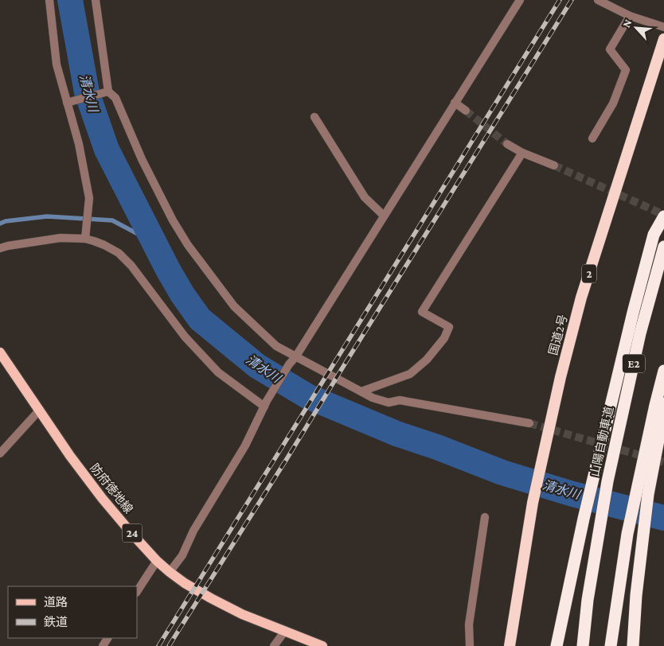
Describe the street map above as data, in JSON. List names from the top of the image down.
{
  "streets": {
    "highway": [
      "2",
      "国道2号",
      "E2",
      "山陽自動車道"
    ],
    "main road": ["防府徳地線", "24"]
  },
  "water": ["清水川"],
  "legend": ["道路", "鉄道"],
  "north": "top left"
}
